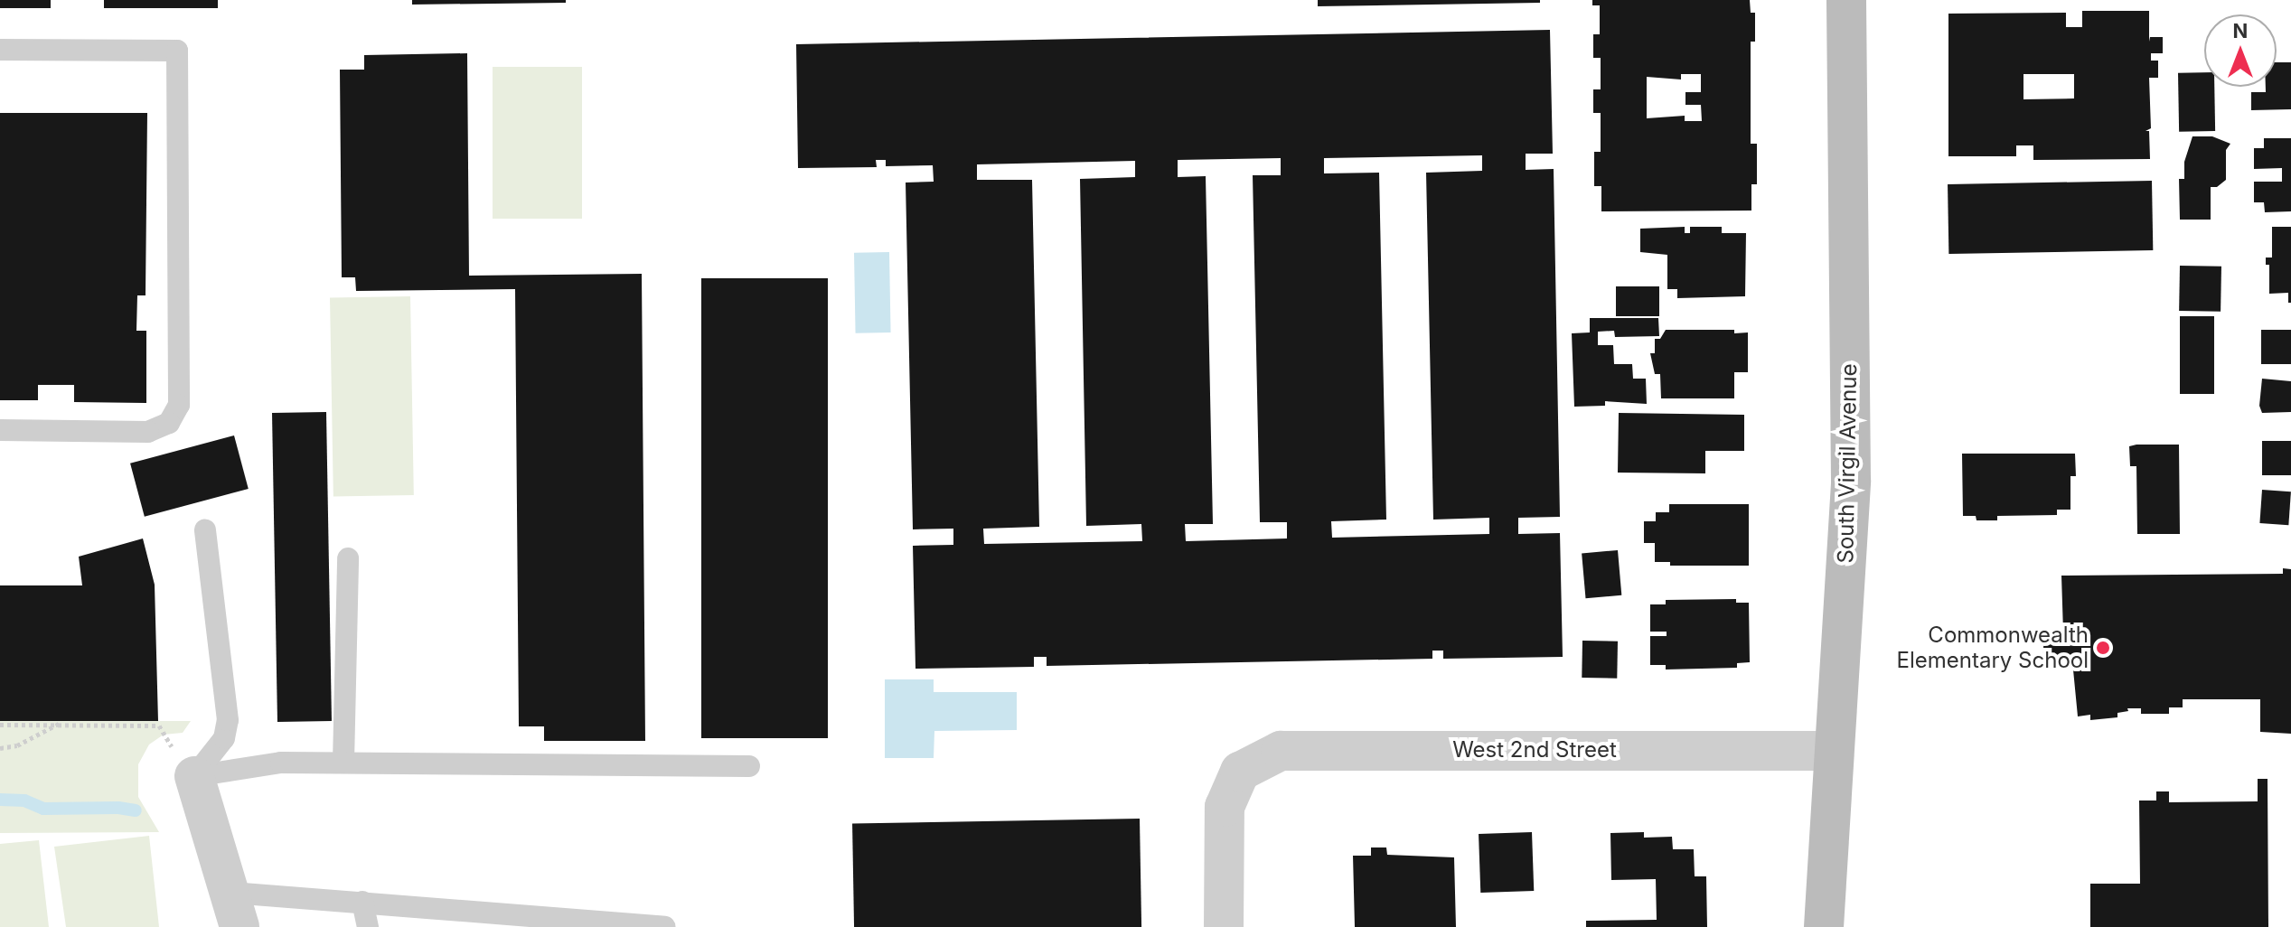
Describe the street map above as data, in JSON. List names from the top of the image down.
{
  "streets": {
    "main road": ["South Virgil Avenue"],
    "street": ["West 2nd Street"]
  },
  "crossings": [
    ["South Virgil Avenue", "West 2nd Street"]
  ],
  "places": ["Commonwealth Elementary School"],
  "north": "top"
}
